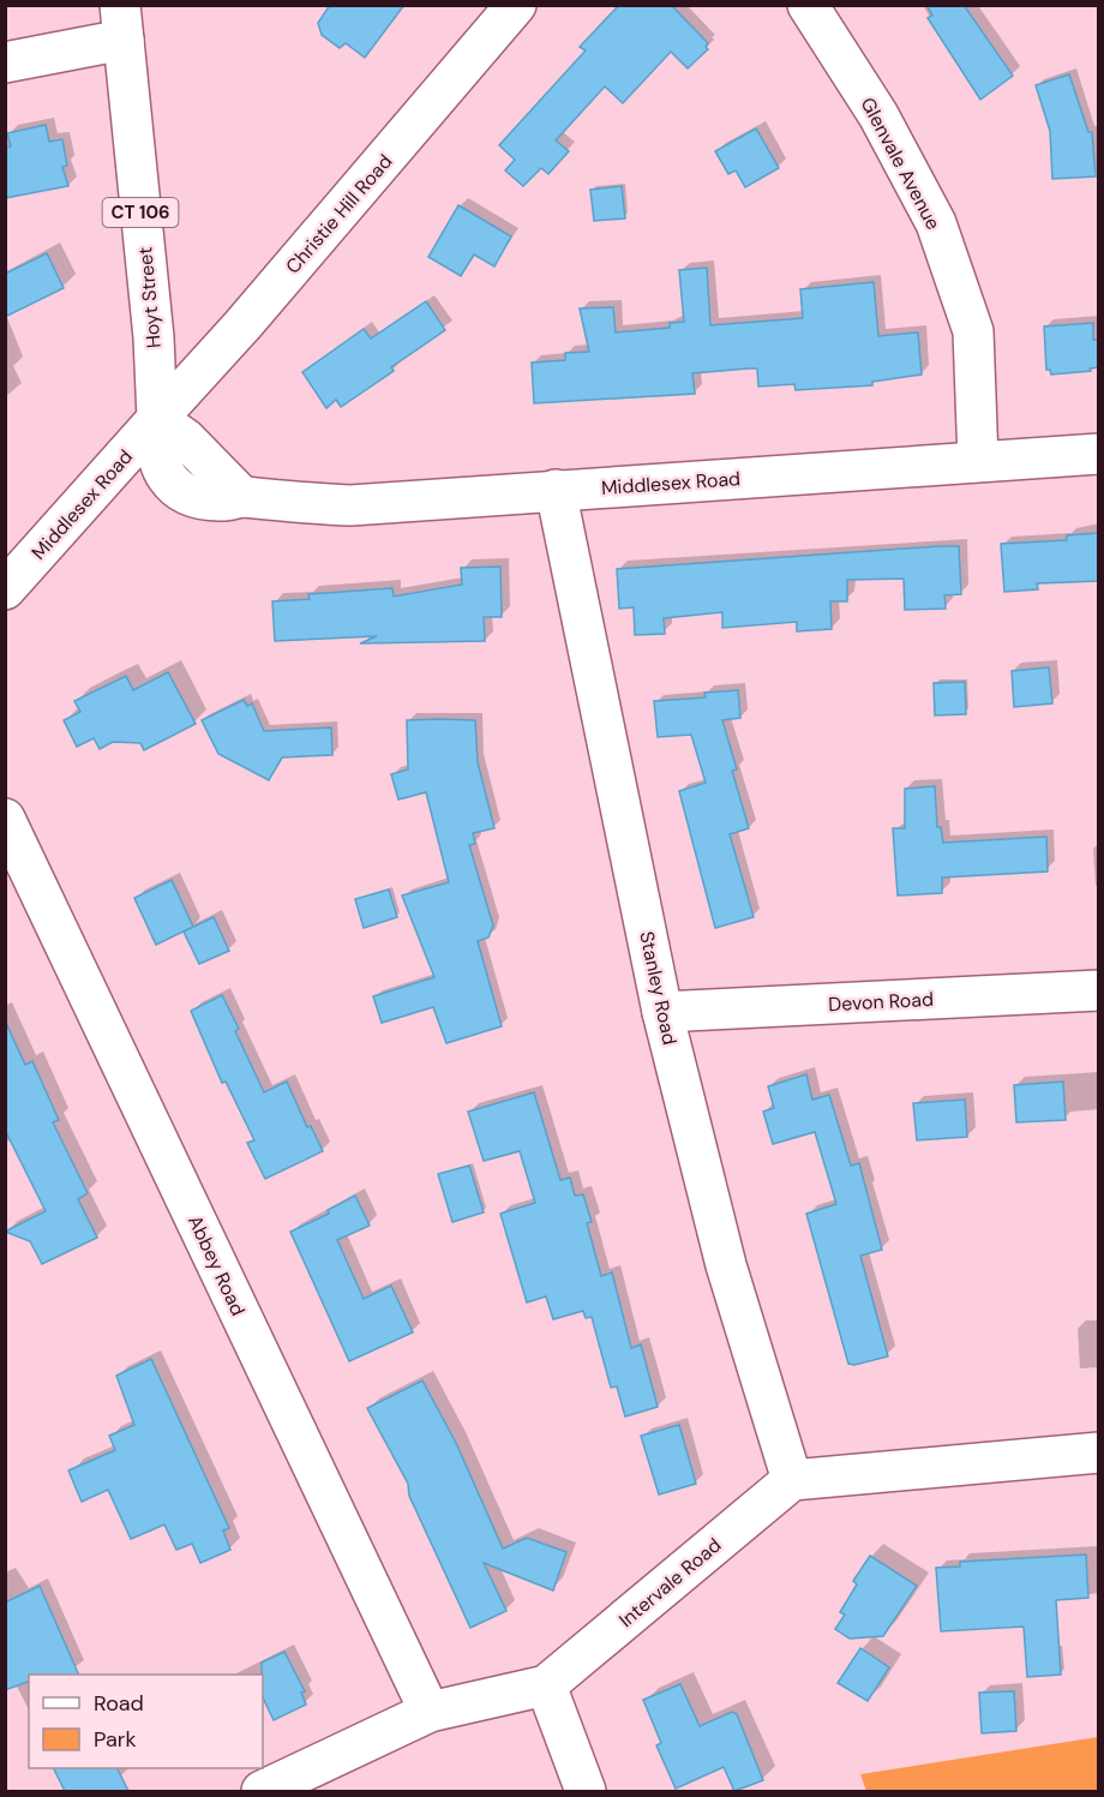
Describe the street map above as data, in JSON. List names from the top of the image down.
{
  "streets": {
    "street": [
      "Glenvale Avenue",
      "CT 106",
      "Christie Hill Road",
      "Hoyt Street",
      "Middlesex Road",
      "Stanley Road",
      "Devon Road",
      "Abbey Road",
      "Intervale Road"
    ]
  },
  "crossings": [
    ["Glenvale Avenue", "Middlesex Road"],
    ["Christie Hill Road", "Hoyt Street"],
    ["Christie Hill Road", "Middlesex Road"],
    ["Hoyt Street", "Middlesex Road"],
    ["Middlesex Road", "Stanley Road"],
    ["Stanley Road", "Devon Road"],
    ["Stanley Road", "Intervale Road"],
    ["Abbey Road", "Intervale Road"]
  ],
  "legend": ["Road", "Park"]
}
